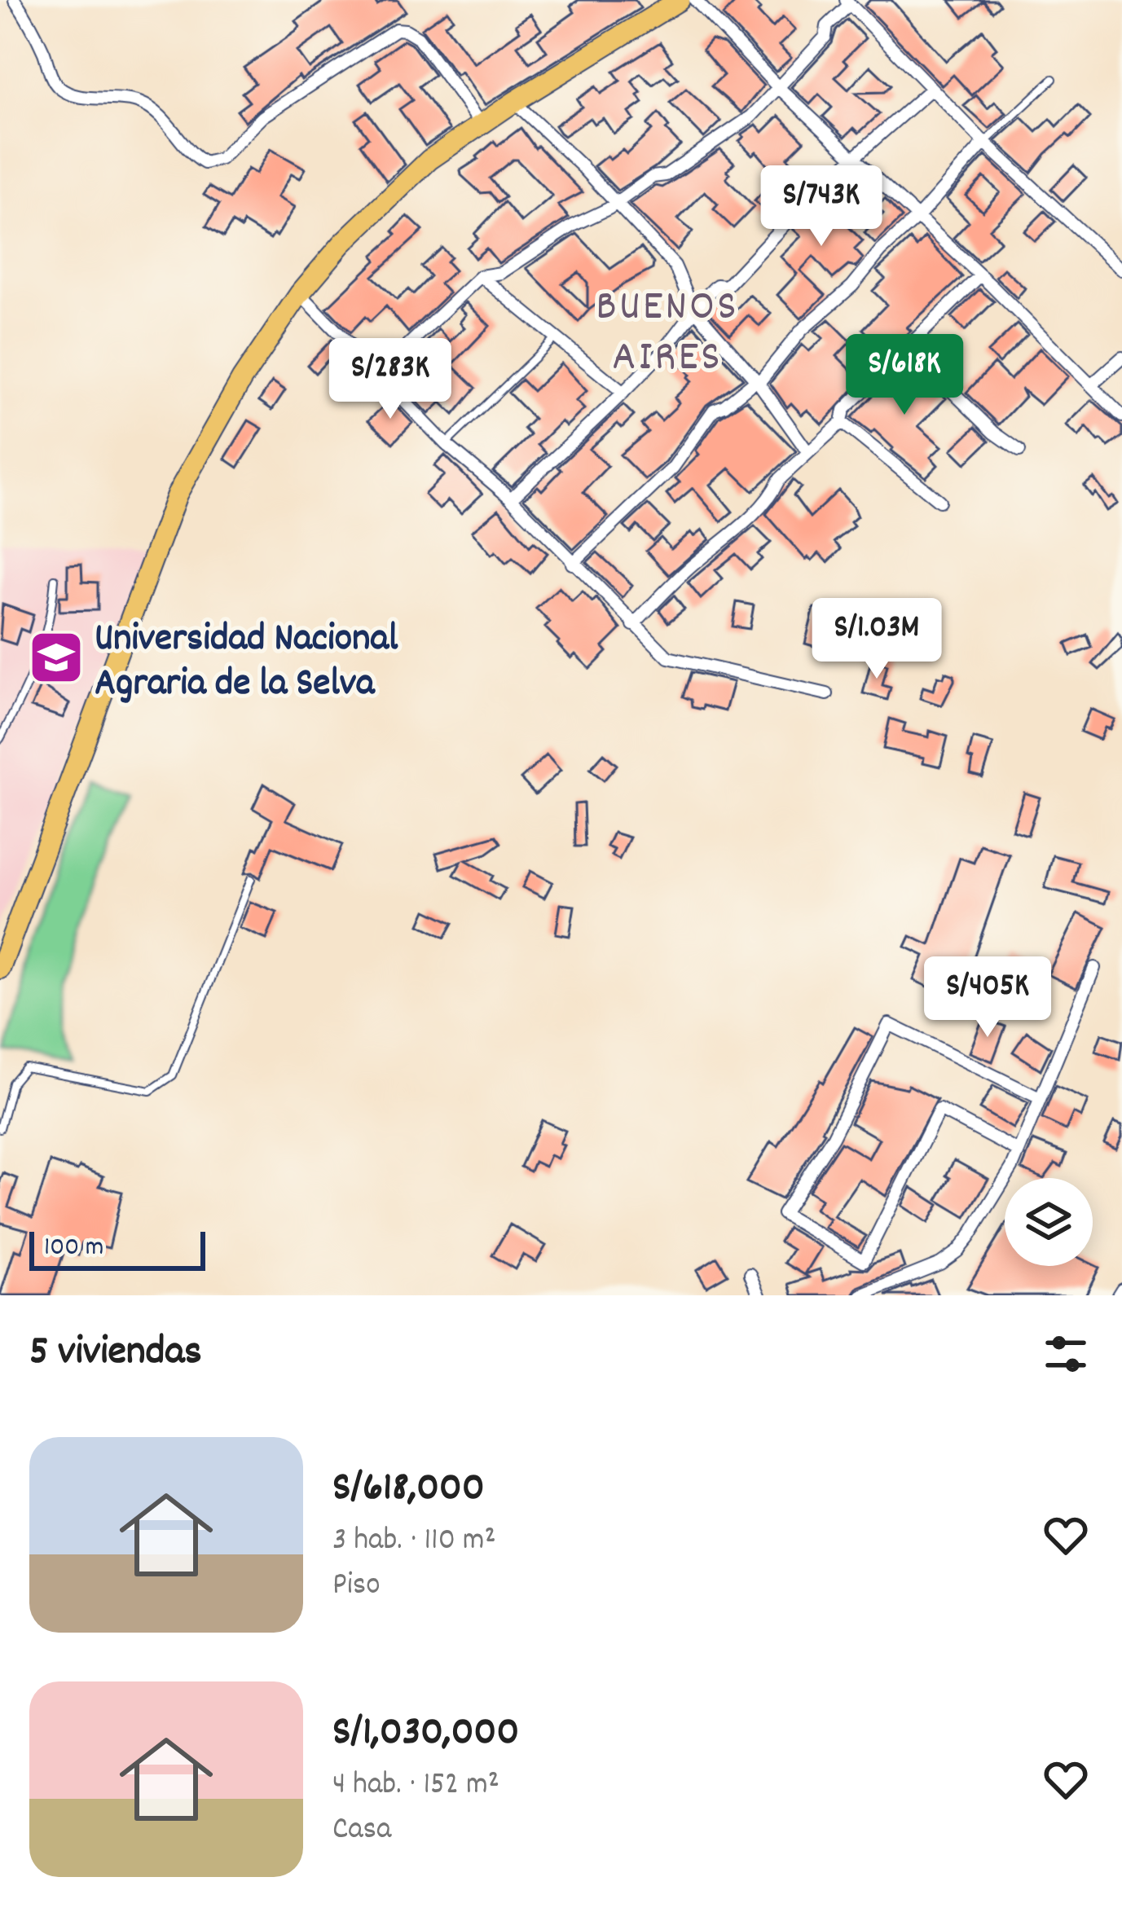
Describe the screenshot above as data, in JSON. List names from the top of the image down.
{
  "districts": ["BUENOS AIRES"],
  "places": {
    "school or university": ["Universidad Nacional Agraria de la Selva"]
  },
  "scale_bar": "100 m",
  "page": {
    "price": [
      "S/743K",
      "S/618K",
      "S/283K",
      "S/1.03M",
      "S/405K"
    ],
    "scale": "100 m",
    "heading": "5 viviendas",
    "list": [
      {
        "name": "S/618,000",
        "note": "3 hab. · 110 m² · Piso"
      },
      {
        "name": "S/1,030,000",
        "note": "4 hab. · 152 m² · Casa"
      }
    ]
  }
}
